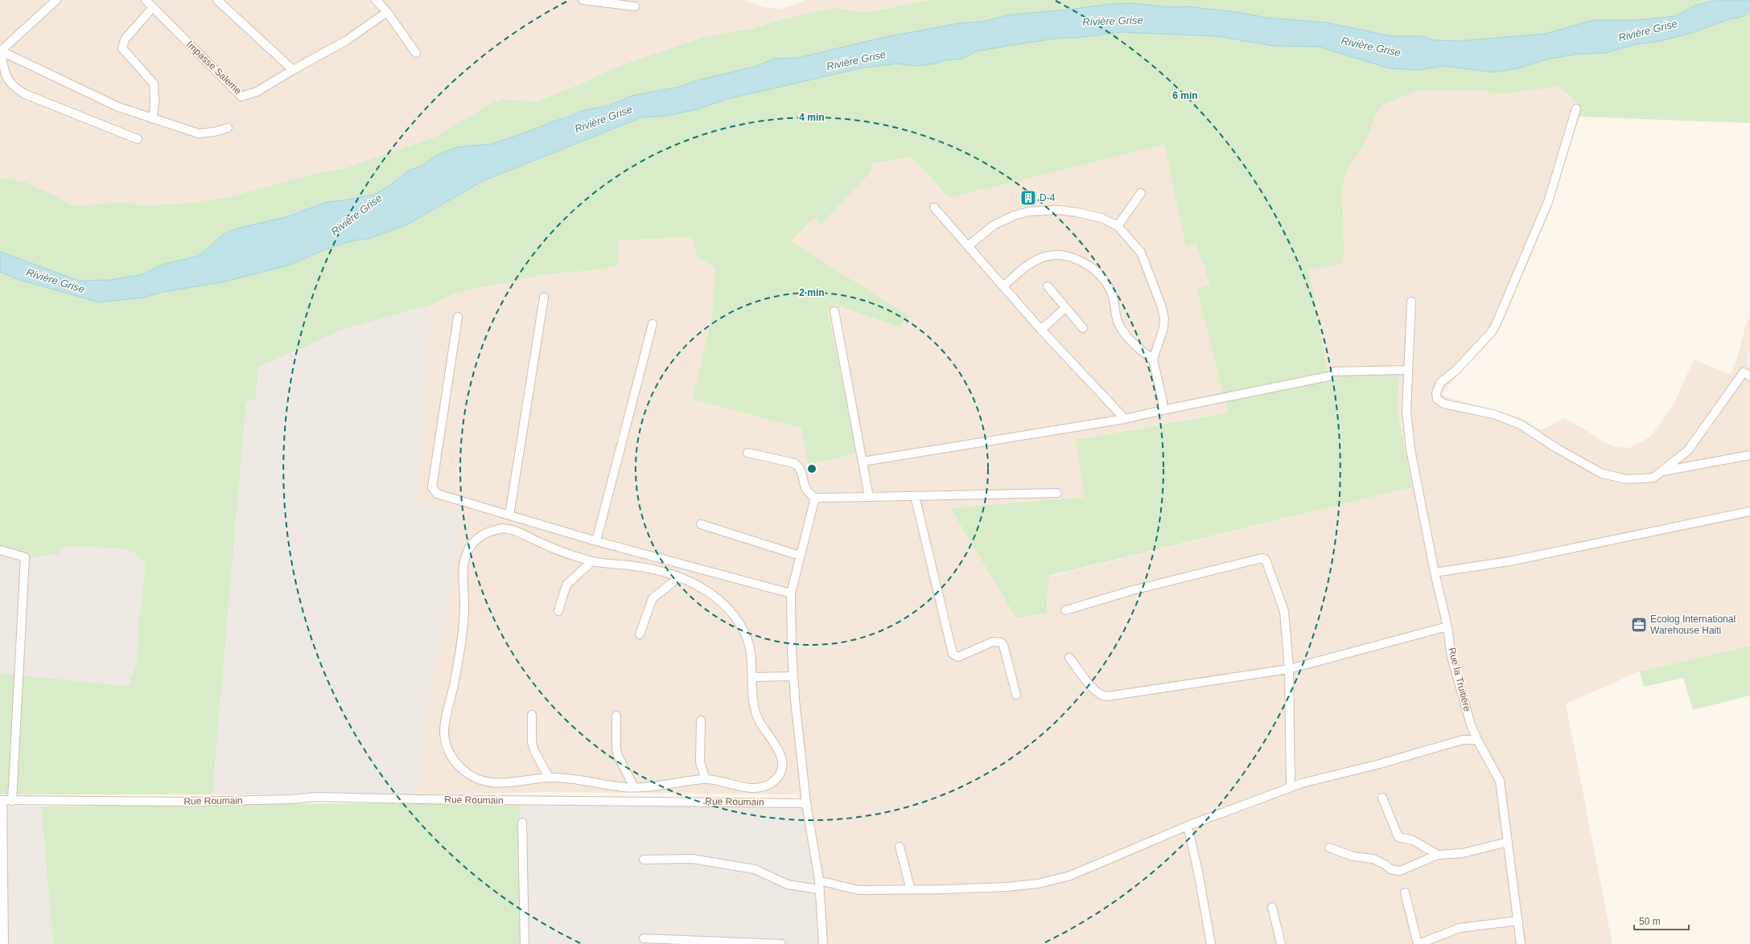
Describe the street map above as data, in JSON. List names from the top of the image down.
{
  "streets": {
    "street": ["Impasse Saleme", "Rue la Truitière", "Rue Roumain"]
  },
  "water": ["Rivière Grise"],
  "places": {
    "building": ["D-4"],
    "office": ["Ecolog International Warehouse Haiti"]
  },
  "scale_bar": "50 m",
  "rings": ["6 min", "4 min", "2 min"]
}
